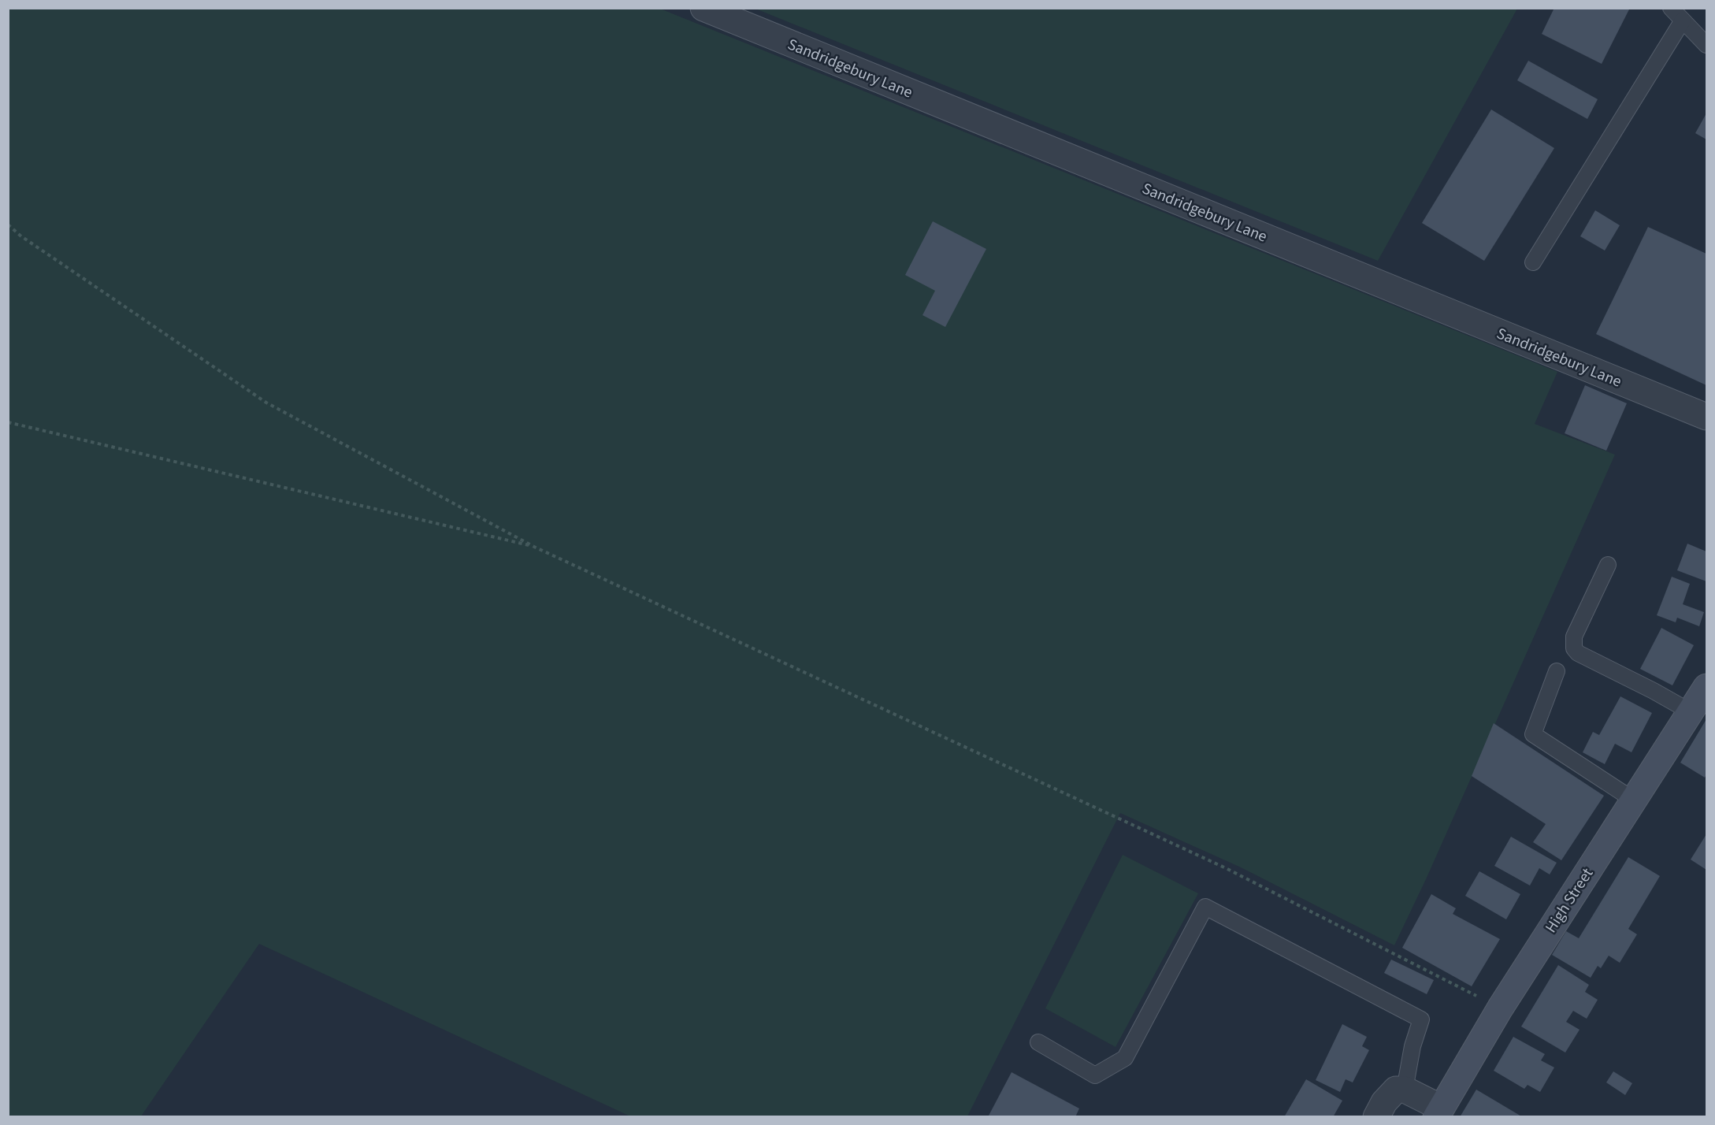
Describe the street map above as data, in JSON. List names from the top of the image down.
{
  "streets": {
    "main road": ["High Street"],
    "street": ["Sandridgebury Lane"]
  }
}
